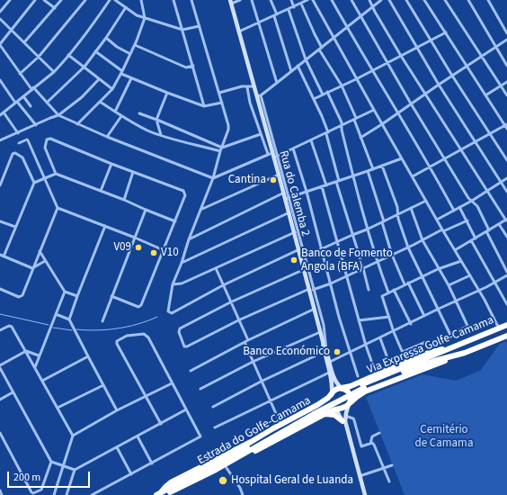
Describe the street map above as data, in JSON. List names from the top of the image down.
{
  "streets": {
    "highway": ["Via Expressa Golfe-Camama", "Estrada do Golfe-Camama"],
    "main road": ["Rua do Calemba 2"]
  },
  "crossings": [
    ["Via Expressa Golfe-Camama", "Estrada do Golfe-Camama"]
  ],
  "parks": ["Cemitério de Camama"],
  "places": [
    "Cantina",
    "V09",
    "V10",
    "Banco de Fomento Angola (BFA)",
    "Banco Económico",
    "Hospital Geral de Luanda"
  ],
  "scale_bar": "200 m"
}
